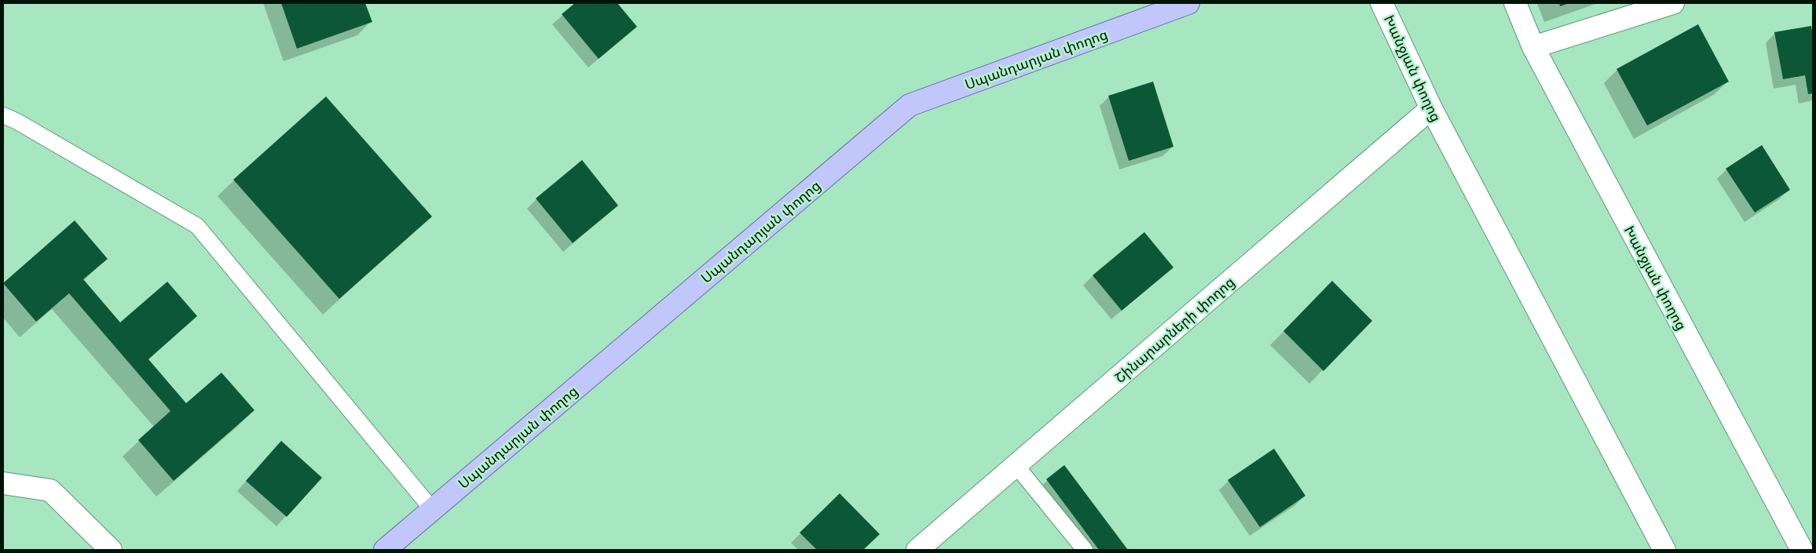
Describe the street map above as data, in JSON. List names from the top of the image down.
{
  "streets": {
    "main road": ["Սպանդարյան փողոց"],
    "street": ["Խանջյան փողոց", "Շինարարների փողոց"]
  },
  "crossings": [
    ["Խանջյան փողոց", "Շինարարների փողոց"]
  ]
}
